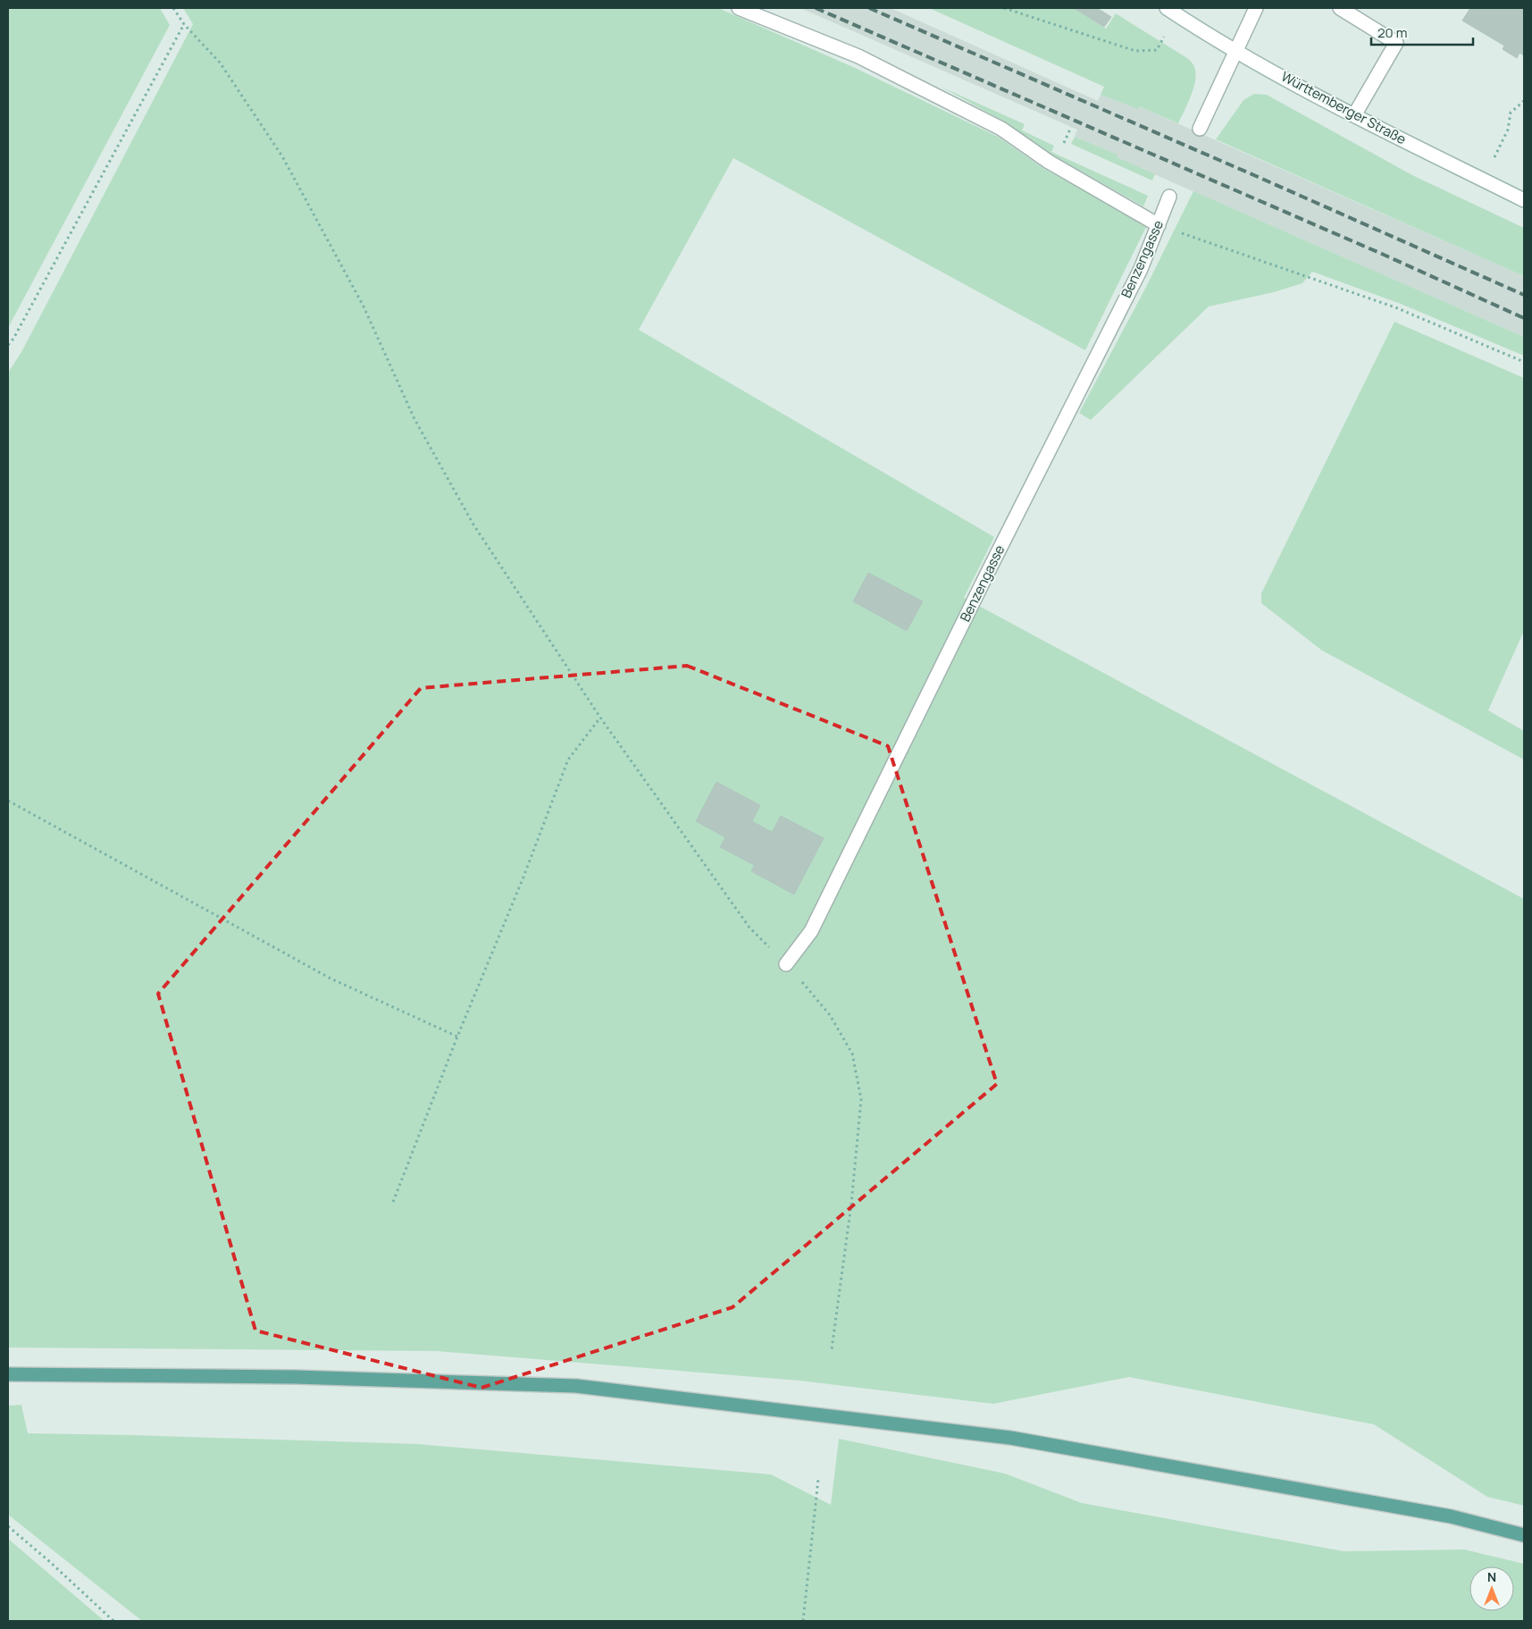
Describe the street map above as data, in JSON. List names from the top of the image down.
{
  "streets": {
    "main road": ["Württemberger Straße", "Benzengasse"]
  },
  "scale_bar": "20 m",
  "north": "top"
}
